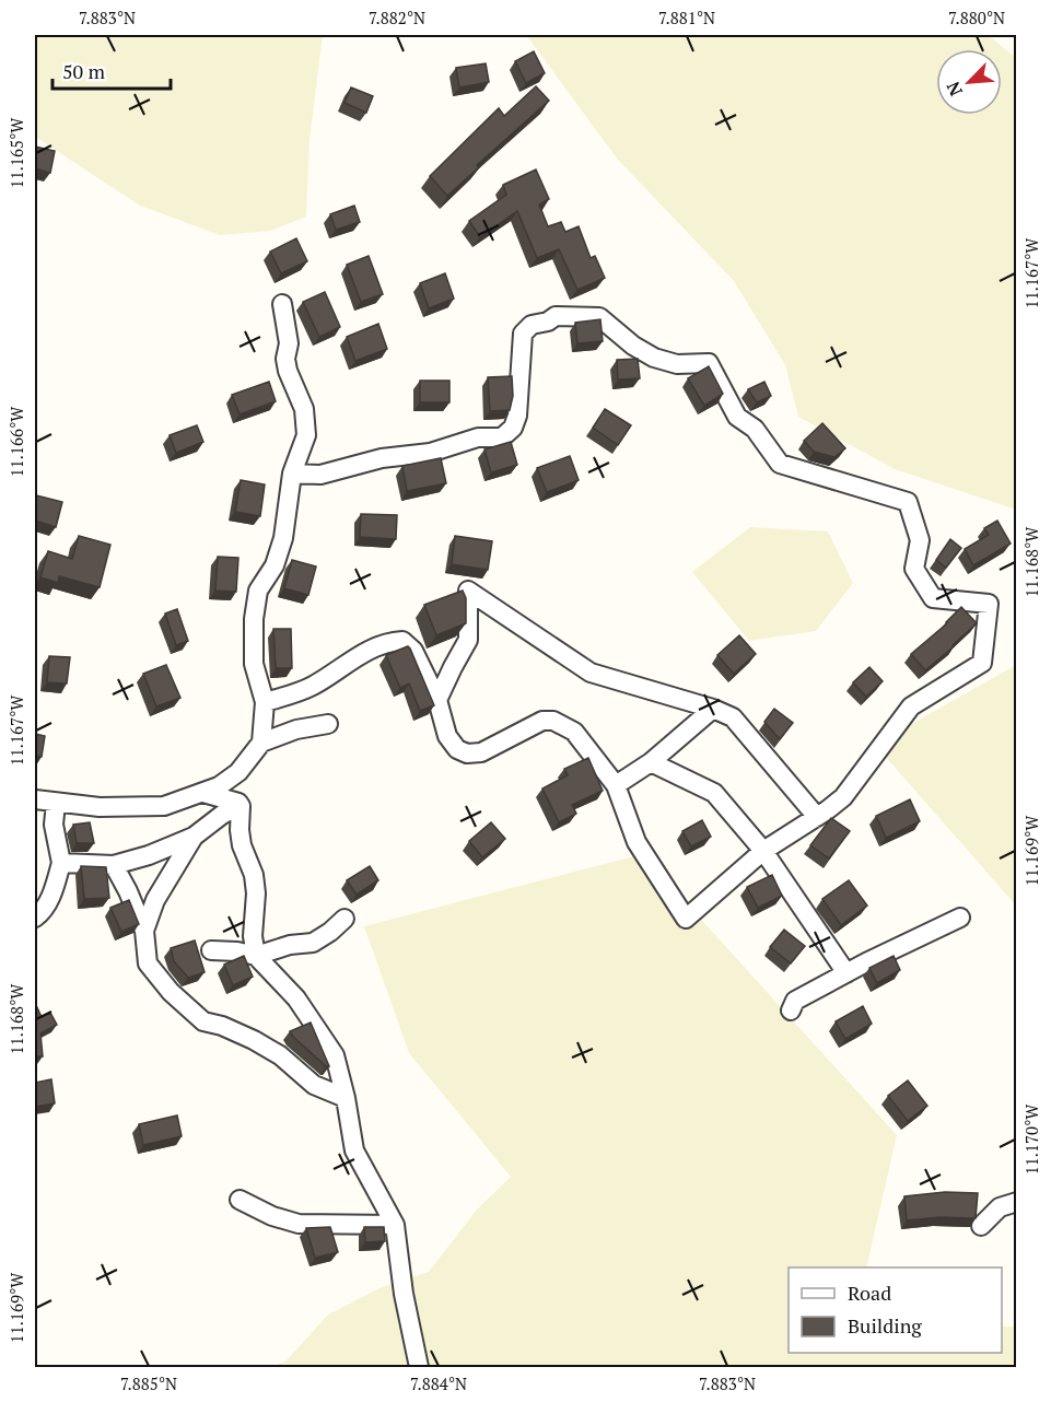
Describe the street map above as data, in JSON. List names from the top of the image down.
{
  "legend": ["Road", "Building"],
  "scale_bar": "50 m",
  "north": "bottom left",
  "coordinates": [
    "7.883°N",
    "7.882°N",
    "7.881°N",
    "7.880°N",
    "11.165°W",
    "11.167°W",
    "11.166°W",
    "11.168°W",
    "11.169°W",
    "11.170°W",
    "7.885°N",
    "7.884°N"
  ]
}
